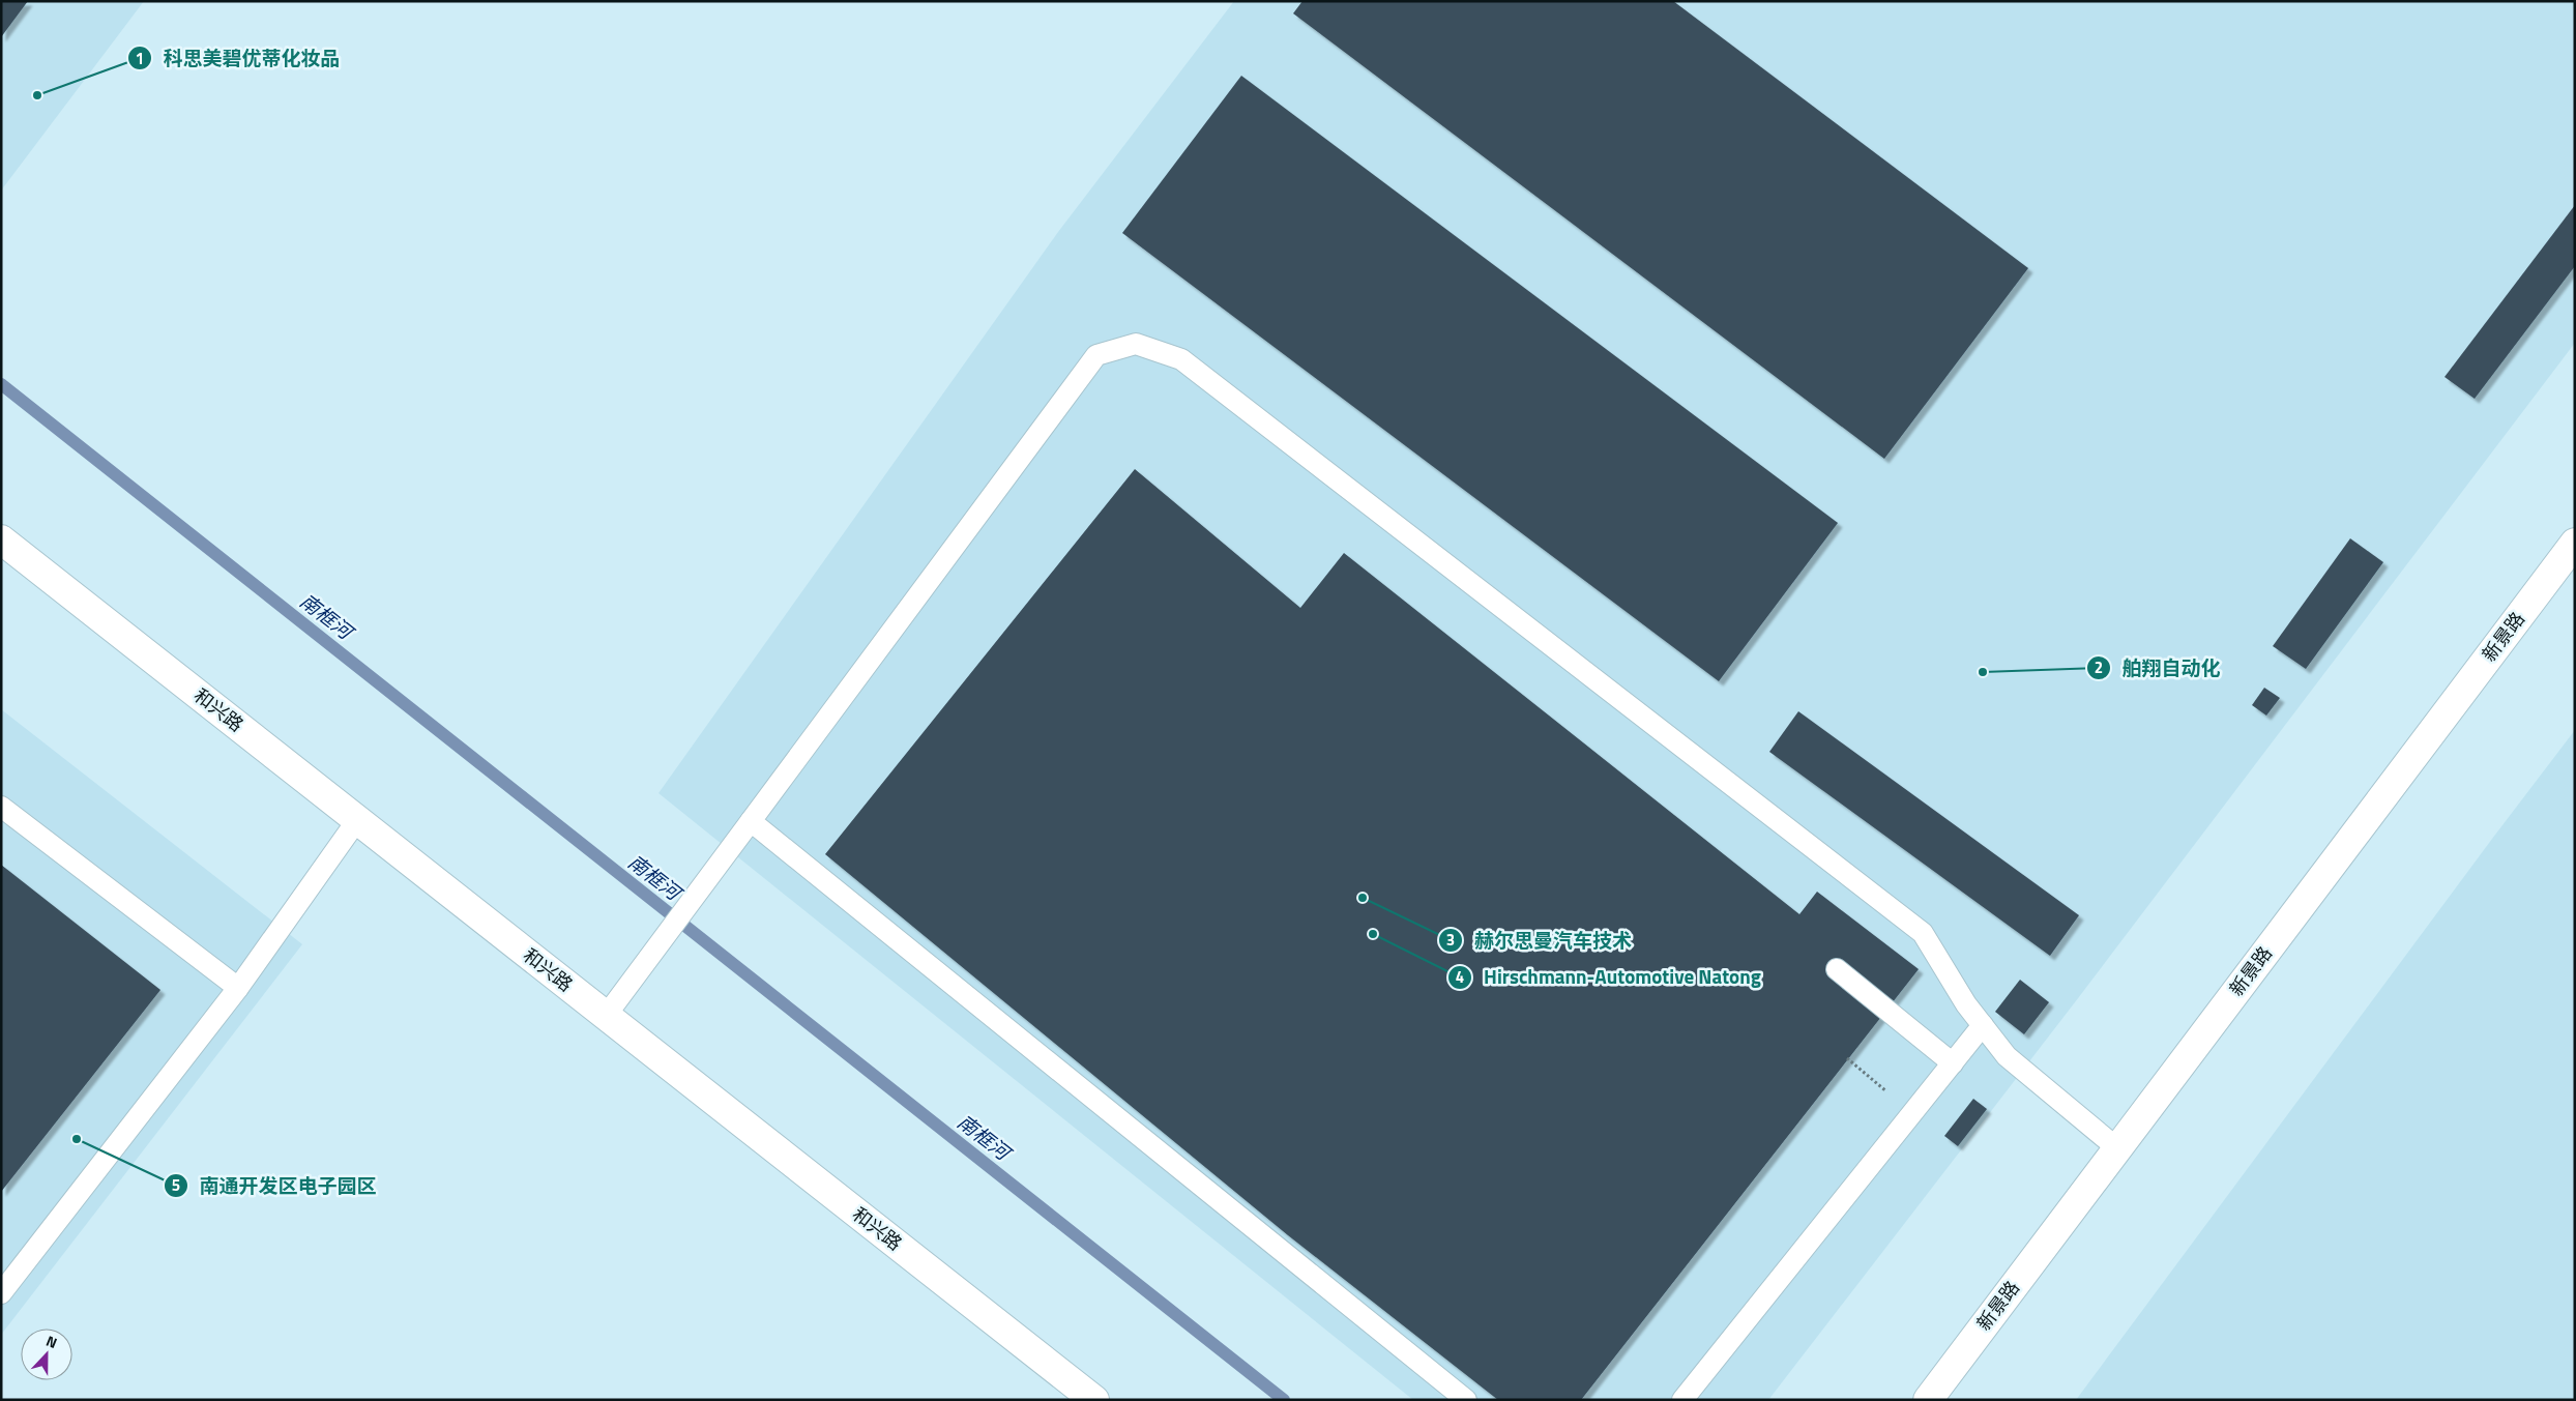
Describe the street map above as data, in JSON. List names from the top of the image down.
{
  "streets": {
    "street": ["新景路", "和兴路"]
  },
  "water": ["南框河"],
  "places": [
    "科思美碧优蒂化妆品",
    "舶翔自动化",
    "赫尔思曼汽车技术",
    "Hirschmann-Automotive Natong",
    "南通开发区电子园区"
  ],
  "north": "top"
}
